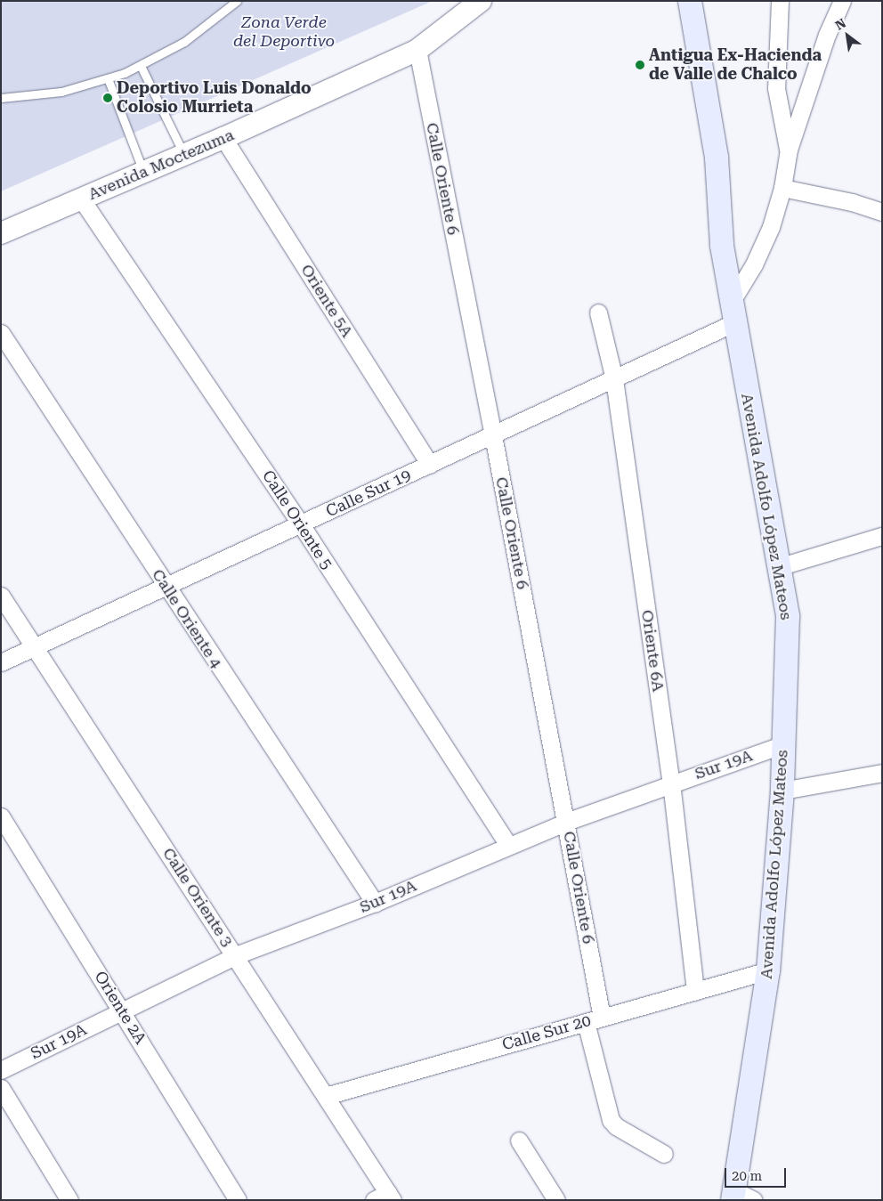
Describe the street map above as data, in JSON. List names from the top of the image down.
{
  "streets": {
    "main road": ["Avenida Adolfo López Mateos"],
    "street": [
      "Avenida Moctezuma",
      "Calle Oriente 6",
      "Oriente 5A",
      "Calle Sur 19",
      "Calle Oriente 5",
      "Calle Oriente 4",
      "Oriente 6A",
      "Sur 19A",
      "Calle Oriente 3",
      "Oriente 2A",
      "Calle Sur 20"
    ]
  },
  "crossings": [
    ["Avenida Moctezuma", "Calle Oriente 6"],
    ["Avenida Moctezuma", "Oriente 5A"],
    ["Avenida Moctezuma", "Calle Oriente 5"],
    ["Calle Oriente 6", "Calle Sur 19"],
    ["Calle Oriente 6", "Sur 19A"],
    ["Calle Oriente 6", "Calle Sur 20"],
    ["Oriente 5A", "Calle Sur 19"],
    ["Calle Sur 19", "Avenida Adolfo López Mateos"],
    ["Calle Sur 19", "Calle Oriente 5"],
    ["Calle Sur 19", "Calle Oriente 4"],
    ["Calle Sur 19", "Oriente 6A"],
    ["Calle Sur 19", "Calle Oriente 3"],
    ["Avenida Adolfo López Mateos", "Sur 19A"],
    ["Avenida Adolfo López Mateos", "Calle Sur 20"],
    ["Calle Oriente 5", "Sur 19A"],
    ["Calle Oriente 4", "Sur 19A"],
    ["Oriente 6A", "Sur 19A"],
    ["Oriente 6A", "Calle Sur 20"],
    ["Sur 19A", "Calle Oriente 3"],
    ["Sur 19A", "Oriente 2A"],
    ["Calle Oriente 3", "Calle Sur 20"]
  ],
  "parks": ["Zona Verde del Deportivo"],
  "places": ["Antigua Ex-Hacienda de Valle de Chalco", "Deportivo Luis Donaldo Colosio Murrieta"],
  "scale_bar": "20 m",
  "north": "top left"
}
